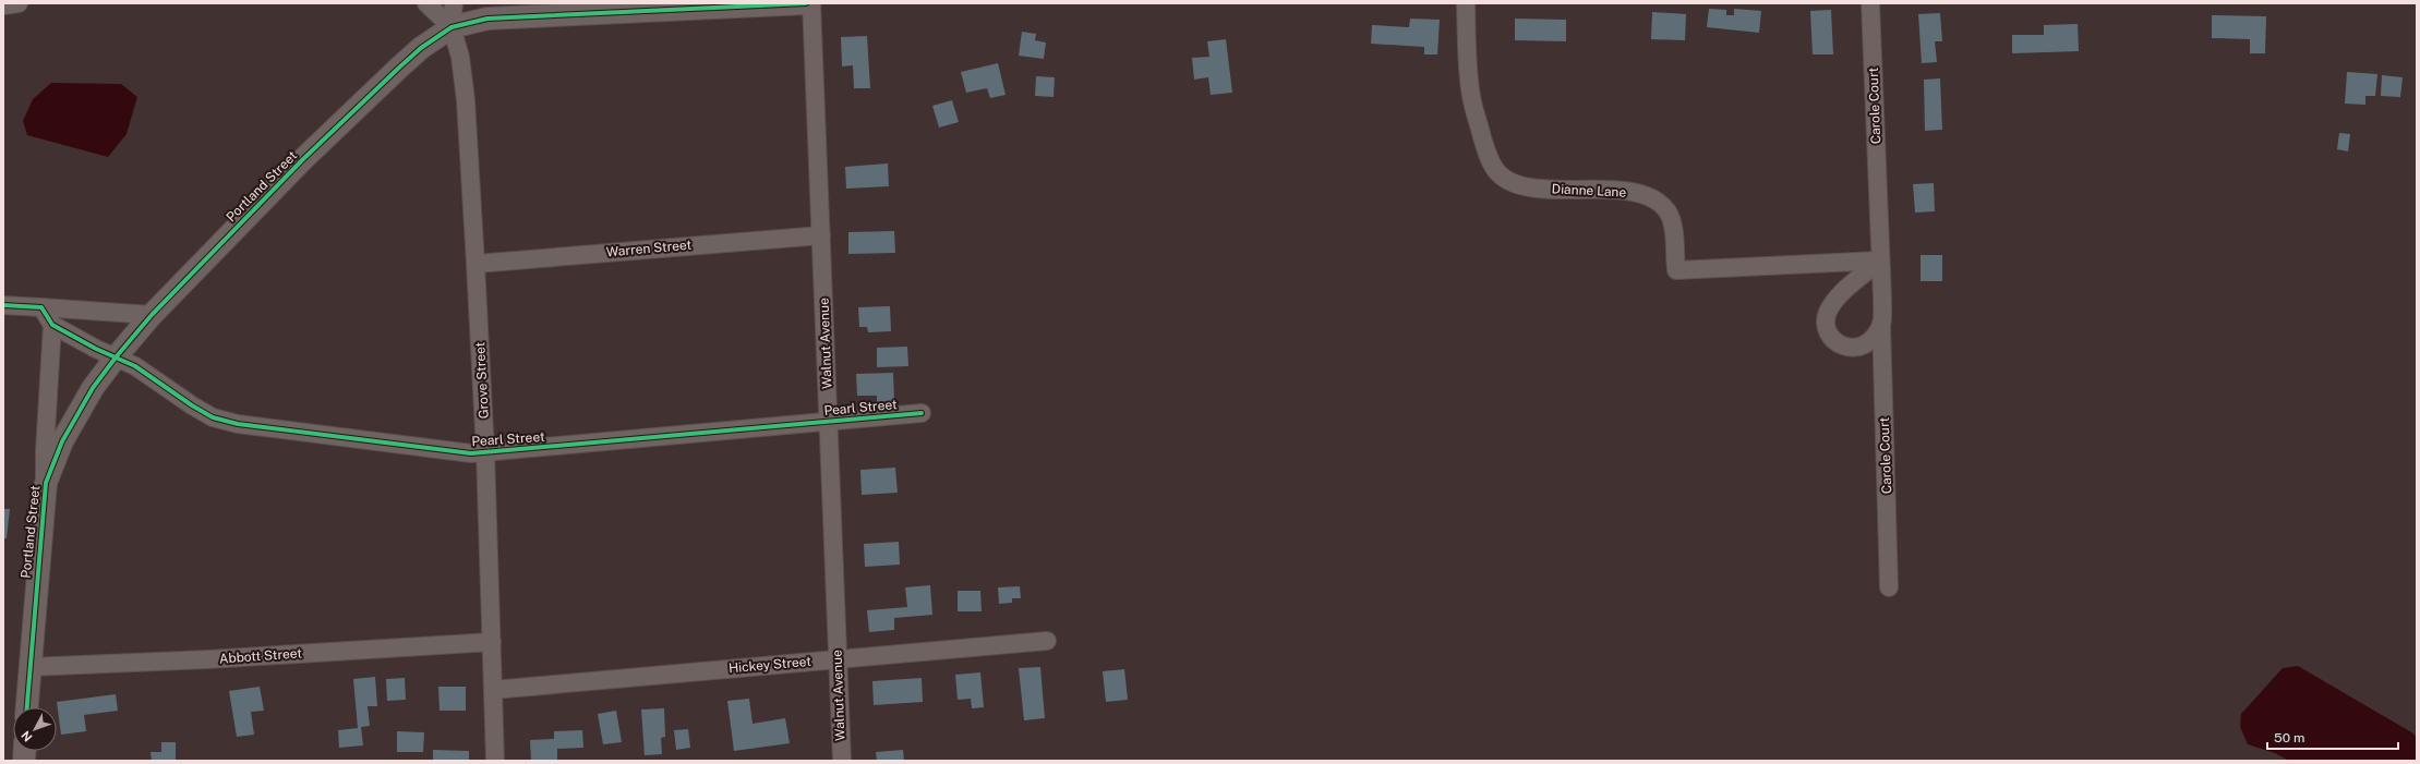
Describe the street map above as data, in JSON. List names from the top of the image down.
{
  "streets": {
    "street": [
      "Carole Court",
      "Portland Street",
      "Dianne Lane",
      "Warren Street",
      "Walnut Avenue",
      "Grove Street",
      "Pearl Street",
      "Abbott Street",
      "Hickey Street"
    ]
  },
  "crossings": [
    ["Carole Court", "Dianne Lane"],
    ["Portland Street", "Grove Street"],
    ["Portland Street", "Pearl Street"],
    ["Portland Street", "Abbott Street"],
    ["Warren Street", "Walnut Avenue"],
    ["Warren Street", "Grove Street"],
    ["Walnut Avenue", "Pearl Street"],
    ["Walnut Avenue", "Hickey Street"],
    ["Grove Street", "Pearl Street"],
    ["Grove Street", "Abbott Street"],
    ["Grove Street", "Hickey Street"]
  ],
  "scale_bar": "50 m",
  "north": "bottom left"
}
